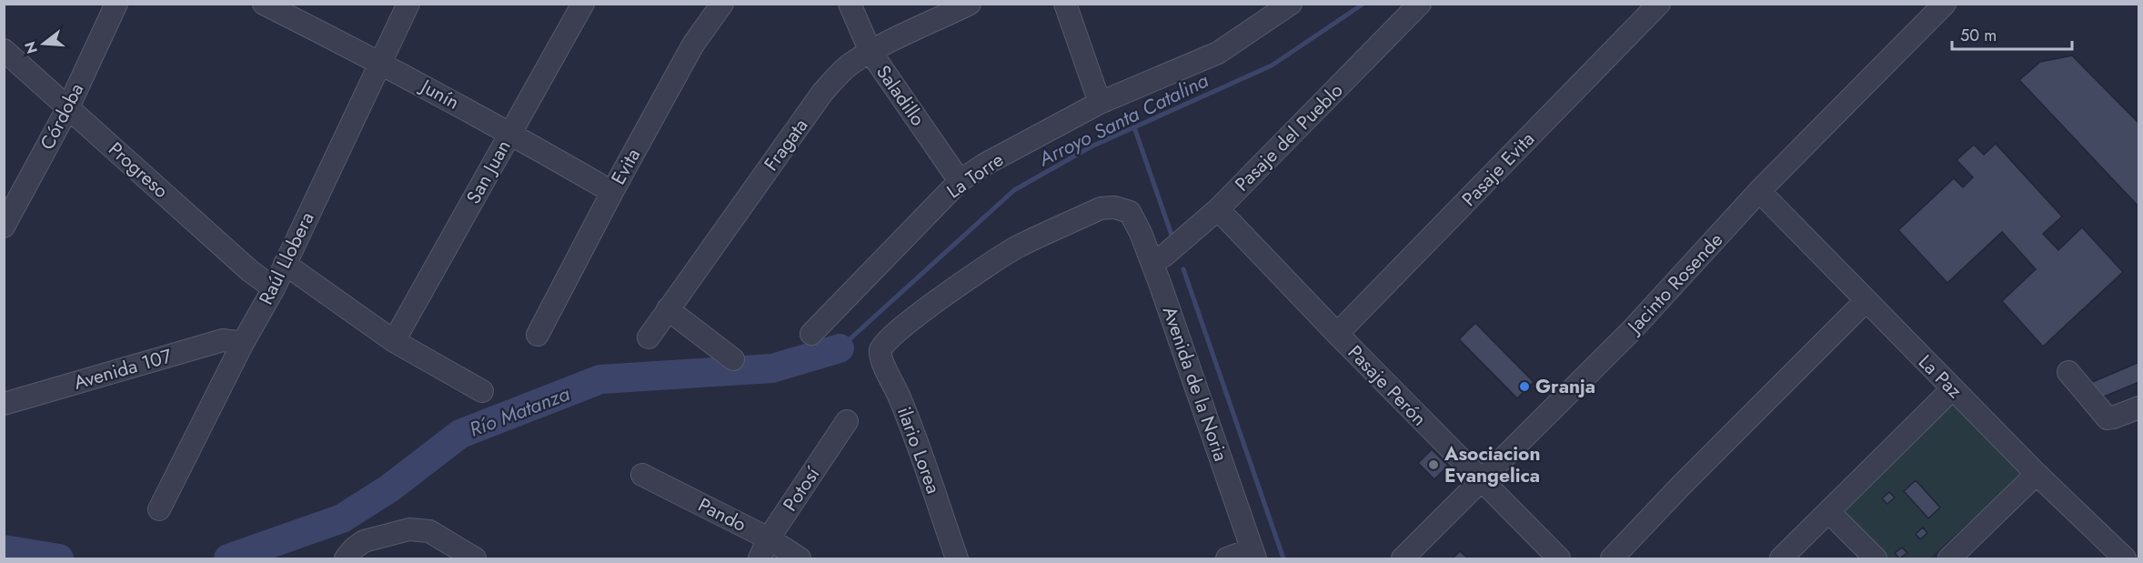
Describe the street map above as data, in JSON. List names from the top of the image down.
{
  "streets": {
    "street": [
      "Junín",
      "Saladillo",
      "Córdoba",
      "Pasaje del Pueblo",
      "Fragata",
      "Evita",
      "Pasaje Evita",
      "Progreso",
      "San Juan",
      "La Torre",
      "Raúl Llobera",
      "Jacinto Rosende",
      "Avenida 107",
      "La Paz",
      "Avenida de la Noria",
      "Pasaje Perón",
      "ilario Lorea",
      "Potosí",
      "Pando"
    ]
  },
  "crossings": [
    ["Junín", "Evita"],
    ["Junín", "San Juan"],
    ["Junín", "Raúl Llobera"],
    ["Saladillo", "Fragata"],
    ["Saladillo", "La Torre"],
    ["Córdoba", "Progreso"],
    ["Pasaje del Pueblo", "Avenida de la Noria"],
    ["Pasaje del Pueblo", "Pasaje Perón"],
    ["Pasaje Evita", "Pasaje Perón"],
    ["Progreso", "Raúl Llobera"],
    ["Raúl Llobera", "Avenida 107"],
    ["Jacinto Rosende", "La Paz"],
    ["Jacinto Rosende", "Pasaje Perón"],
    ["Avenida de la Noria", "ilario Lorea"],
    ["Potosí", "Pando"]
  ],
  "water": ["Arroyo Santa Catalina", "Río Matanza"],
  "places": ["Granja", "Asociacion Evangelica"],
  "scale_bar": "50 m",
  "north": "left"
}
